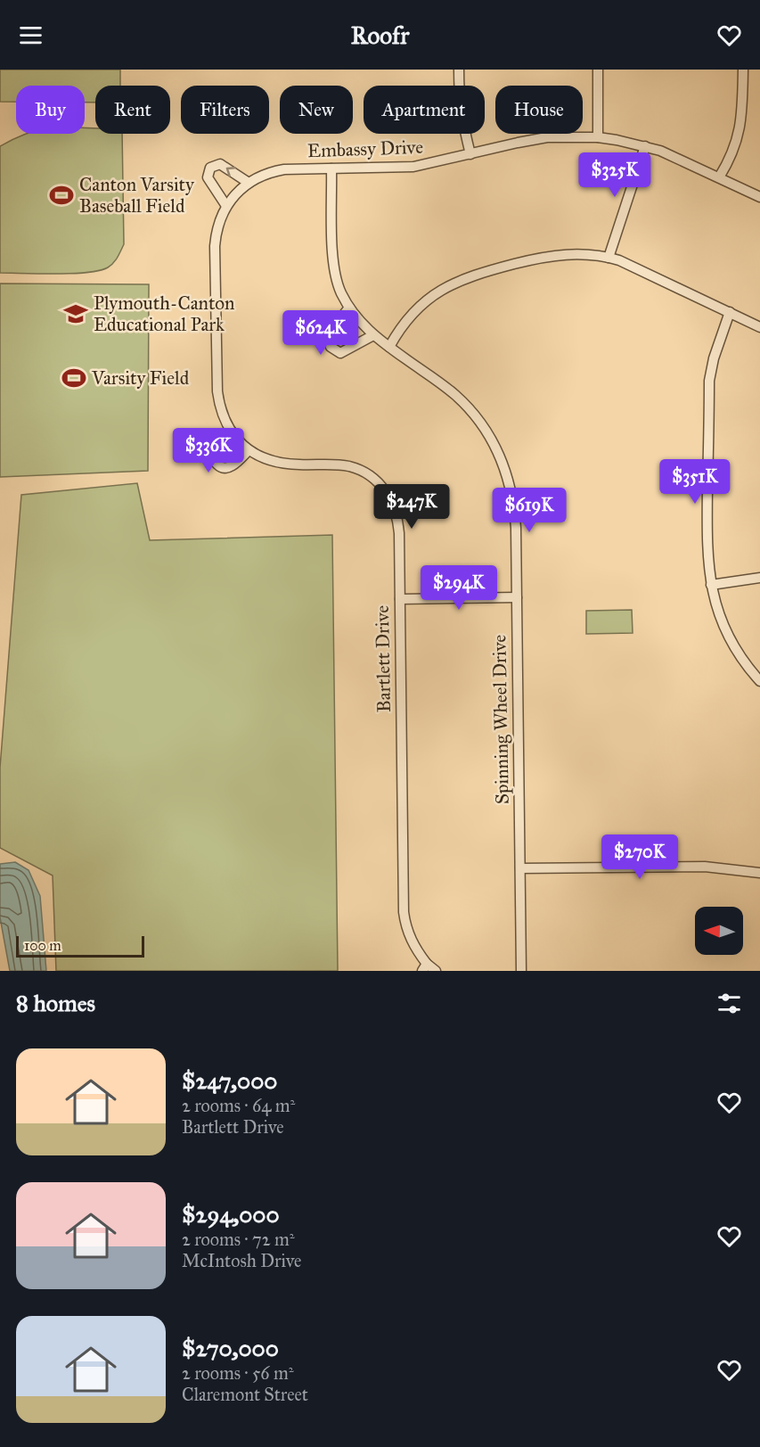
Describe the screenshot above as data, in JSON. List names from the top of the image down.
{
  "streets": {
    "street": ["Embassy Drive", "Bartlett Drive", "Spinning Wheel Drive"]
  },
  "crossings": [
    ["Embassy Drive", "Bartlett Drive"],
    ["Embassy Drive", "Spinning Wheel Drive"]
  ],
  "places": {
    "sports": ["Canton Varsity Baseball Field", "Varsity Field"],
    "school or university": ["Plymouth-Canton Educational Park"]
  },
  "scale_bar": "100 m",
  "north": "left",
  "page": {
    "header": "Roofr",
    "chip": [
      "Buy",
      "Rent",
      "Filters",
      "New",
      "Apartment",
      "House"
    ],
    "price": [
      "$325K",
      "$624K",
      "$336K",
      "$351K",
      "$247K",
      "$619K",
      "$294K",
      "$270K"
    ],
    "scale": "100 m",
    "heading": "8 homes",
    "list": [
      {
        "name": "$247,000",
        "note": "2 rooms · 64 m² · Bartlett Drive"
      },
      {
        "name": "$294,000",
        "note": "2 rooms · 72 m² · McIntosh Drive"
      },
      {
        "name": "$270,000",
        "note": "2 rooms · 56 m² · Claremont Street"
      }
    ]
  }
}
